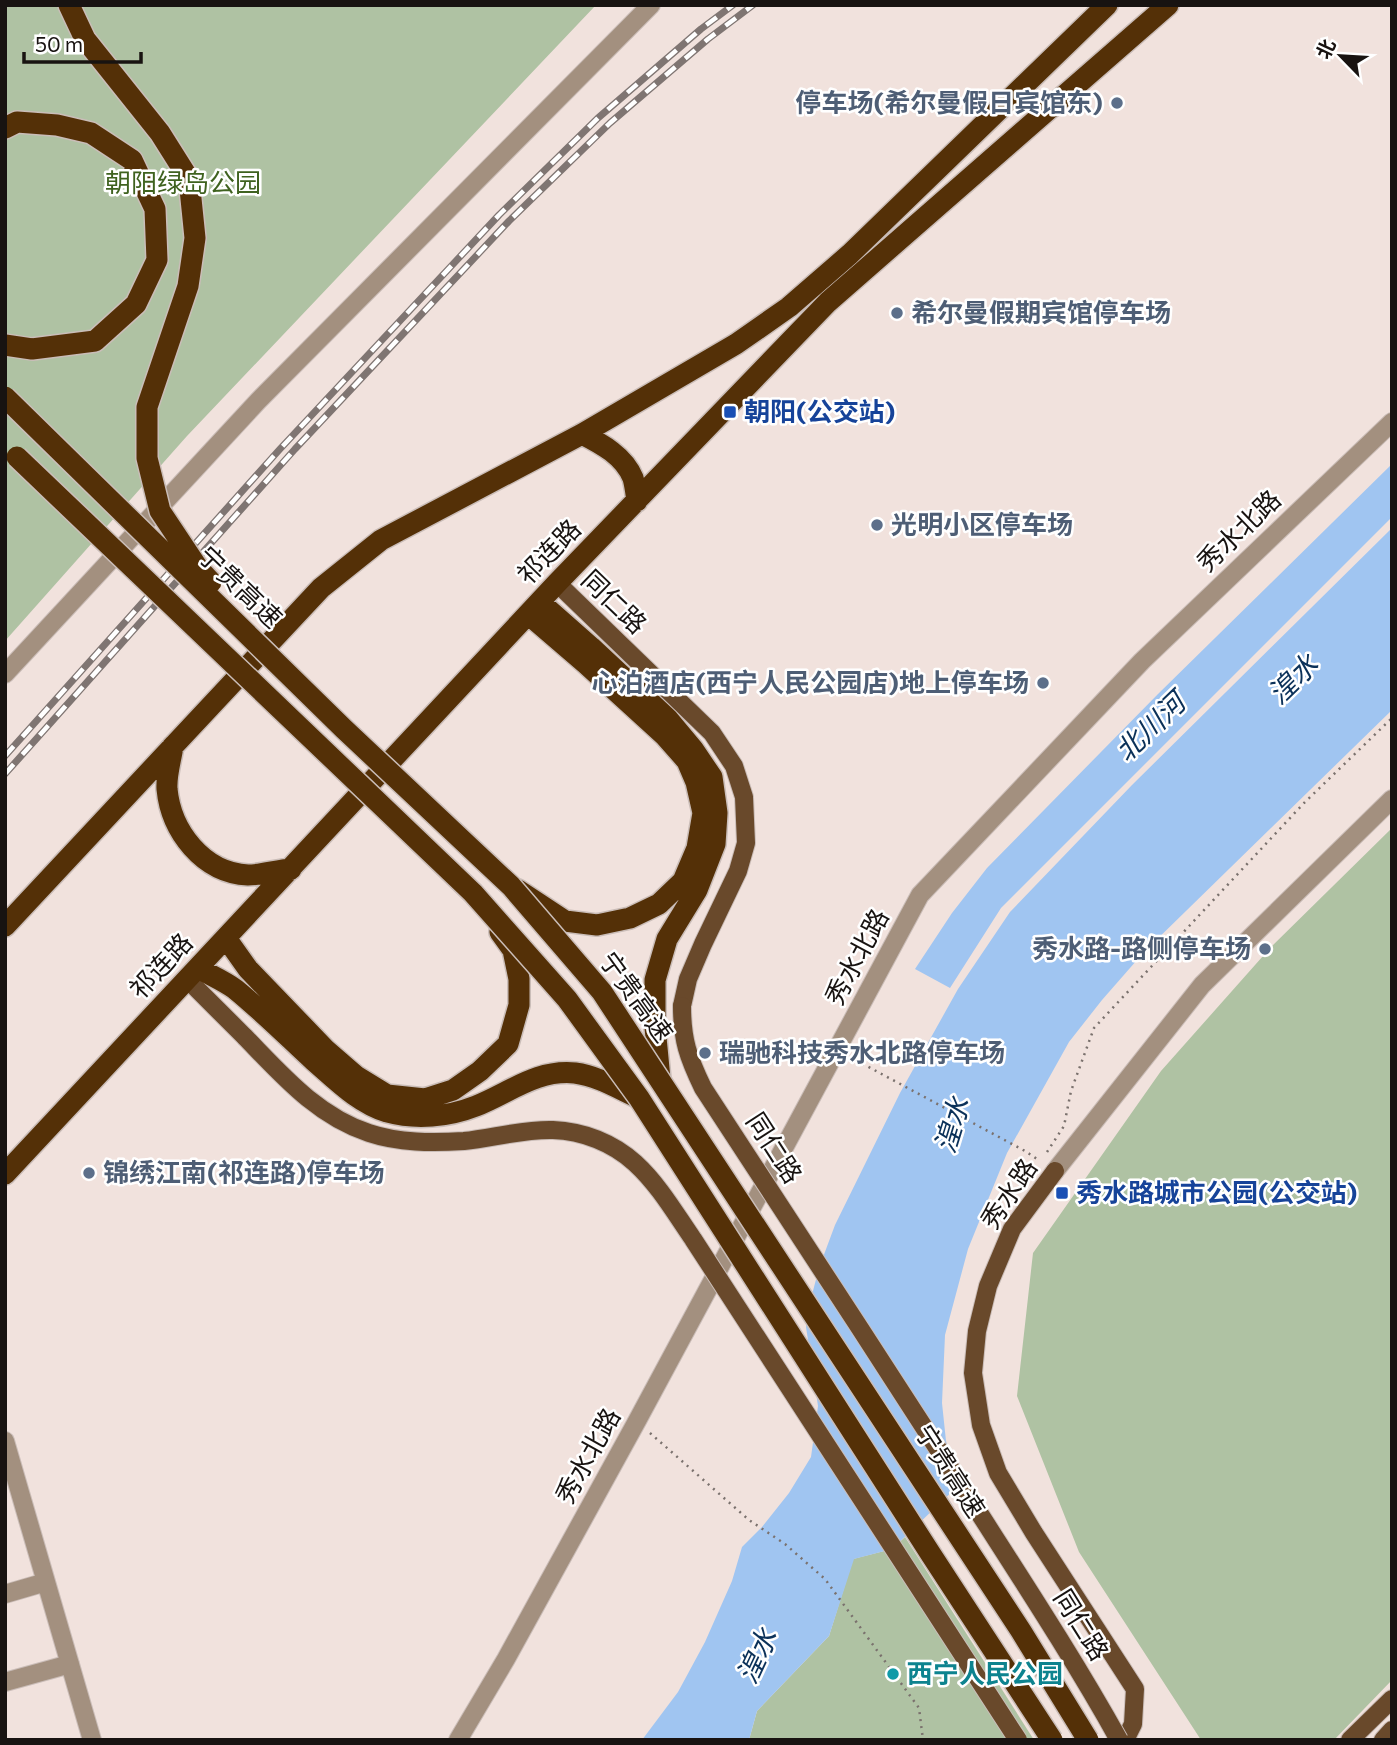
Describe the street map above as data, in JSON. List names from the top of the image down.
{
  "streets": {
    "highway": ["祁连路", "宁贵高速"],
    "main road": ["同仁路", "秀水路"],
    "street": ["秀水北路"]
  },
  "crossings": [
    ["祁连路", "同仁路"]
  ],
  "water": ["湟水", "北川河"],
  "parks": ["朝阳绿岛公园"],
  "places": {
    "other": [
      "停车场(希尔曼假日宾馆东)",
      "希尔曼假期宾馆停车场",
      "光明小区停车场",
      "心泊酒店(西宁人民公园店)地上停车场",
      "秀水路-路侧停车场",
      "瑞驰科技秀水北路停车场",
      "锦绣江南(祁连路)停车场",
      "西宁人民公园"
    ],
    "transit": ["朝阳(公交站)", "秀水路城市公园(公交站)"]
  },
  "scale_bar": "50 m",
  "north": "top left"
}
